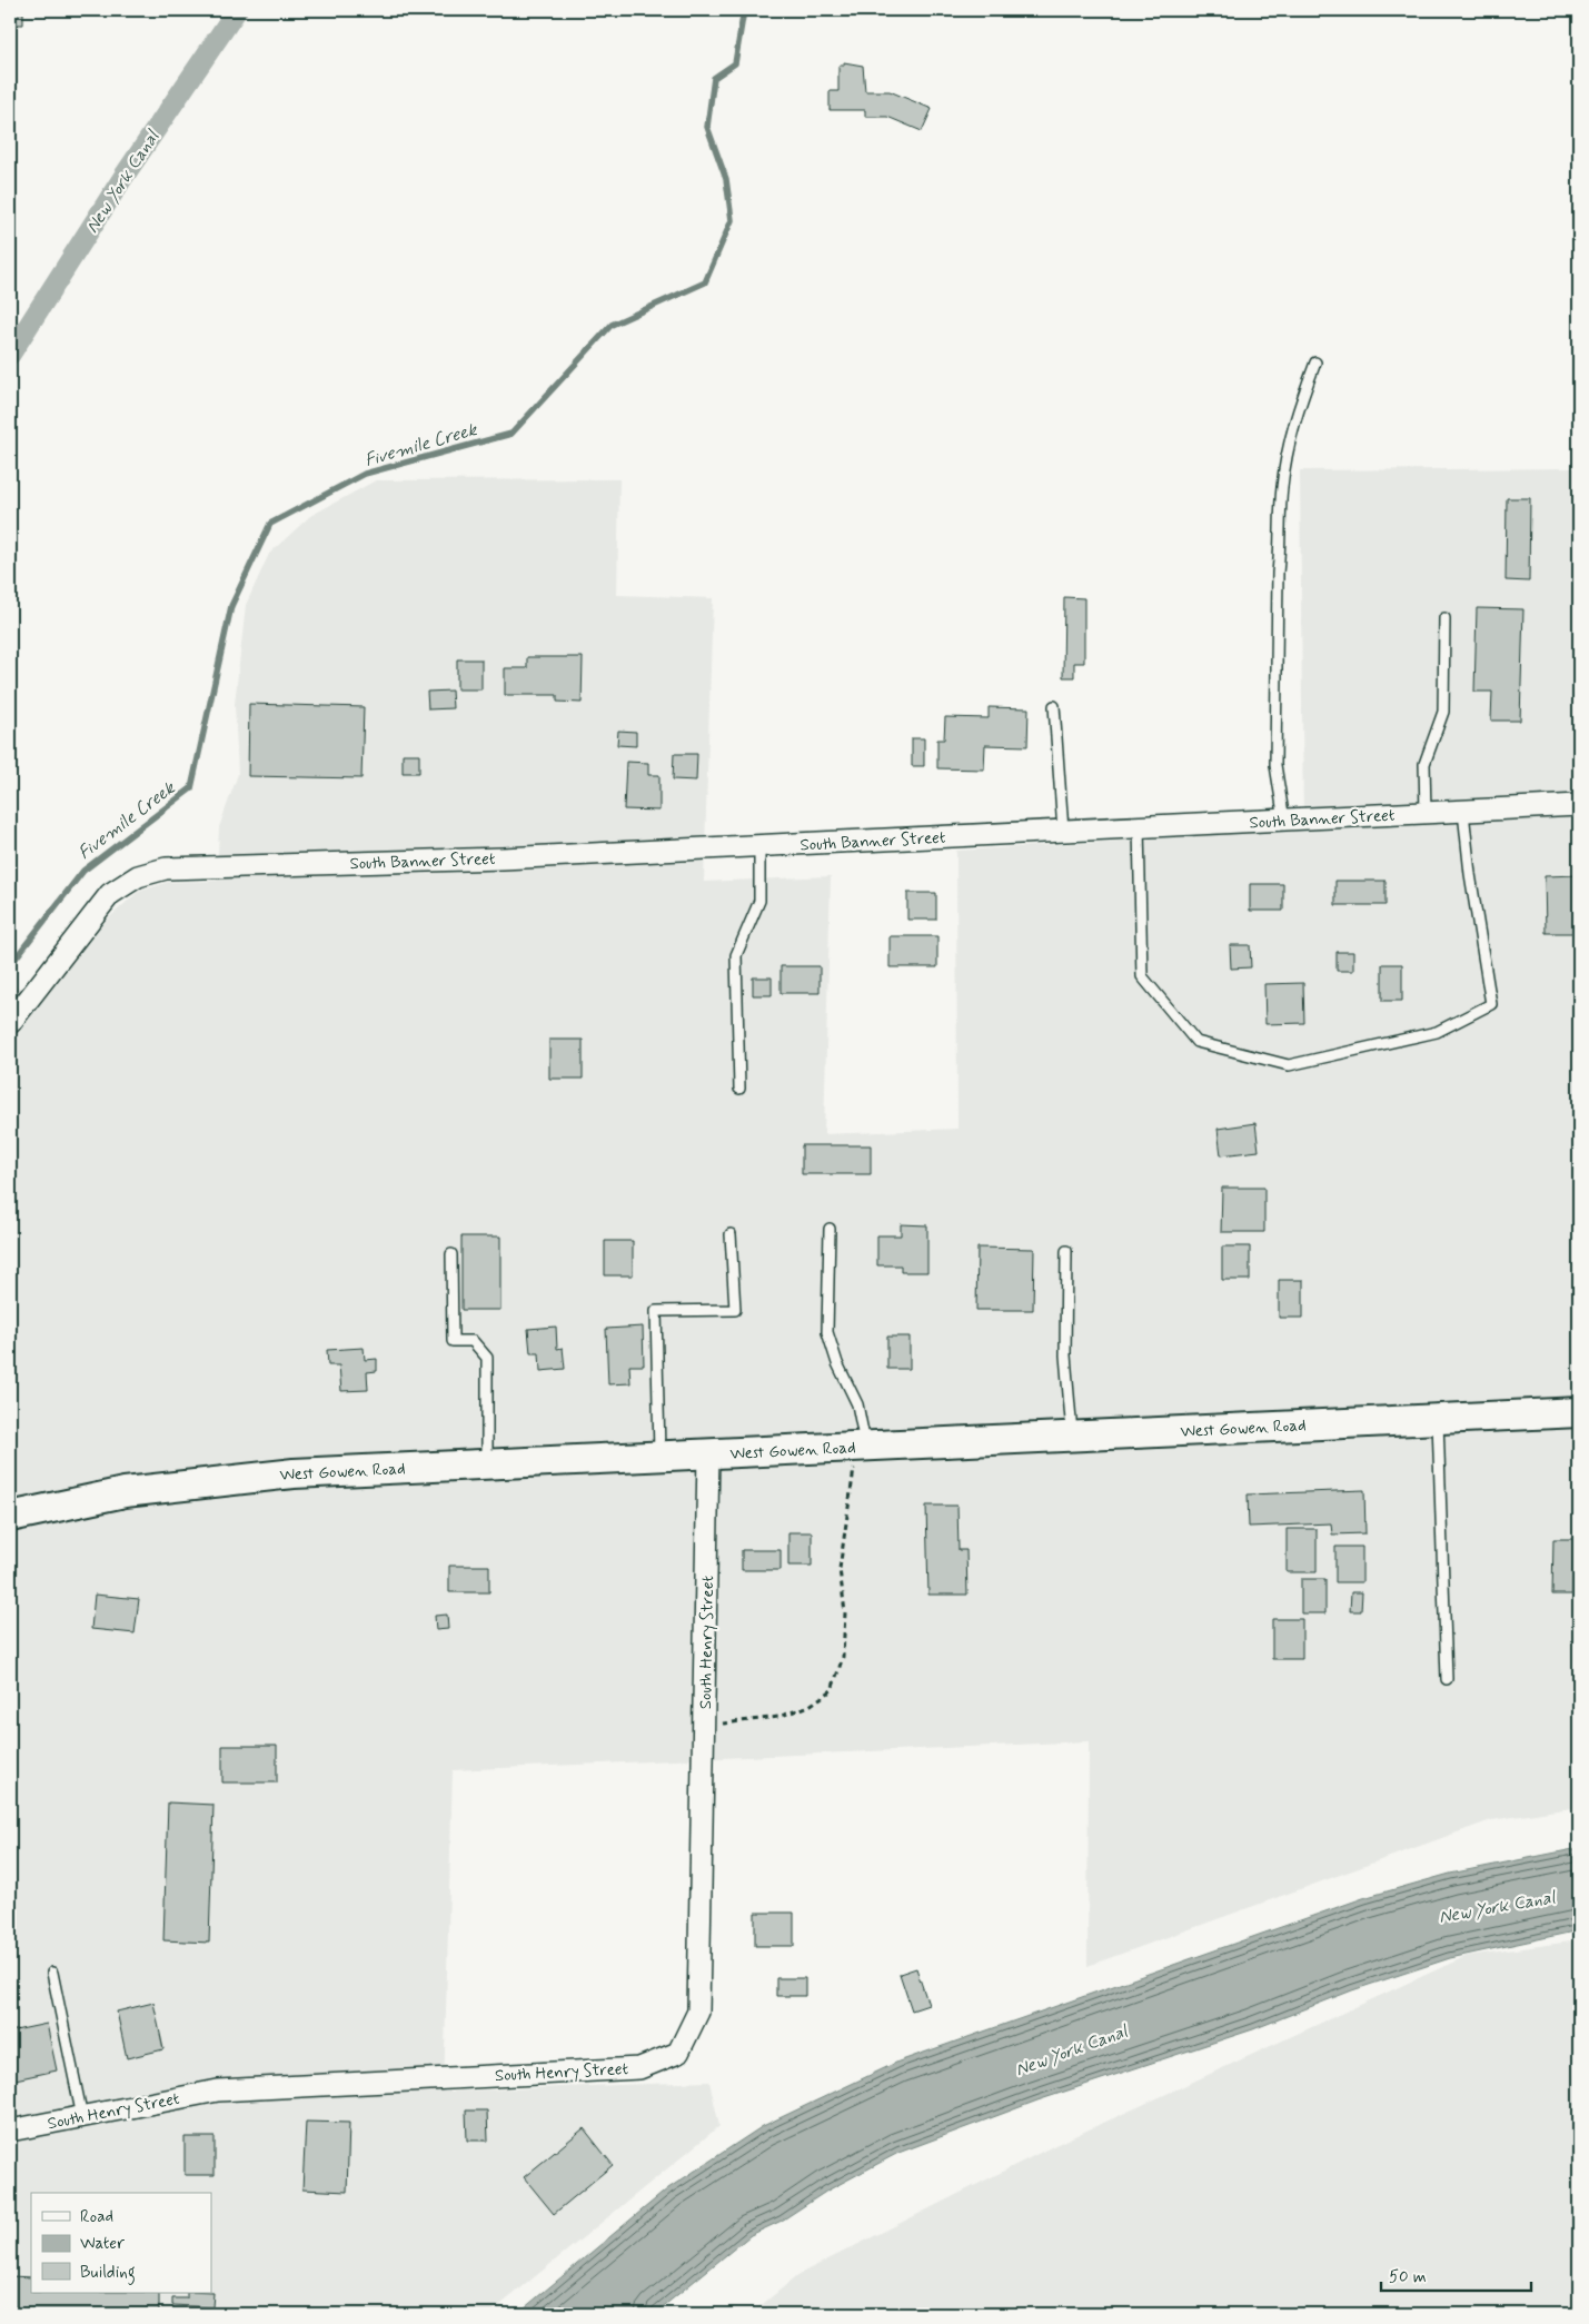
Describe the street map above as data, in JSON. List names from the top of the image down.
{
  "streets": {
    "street": ["South Banner Street", "West Gowen Road", "South Henry Street"]
  },
  "crossings": [
    ["West Gowen Road", "South Henry Street"]
  ],
  "water": ["New York Canal", "Fivemile Creek"],
  "legend": ["Road", "Water", "Building"],
  "scale_bar": "50 m"
}
